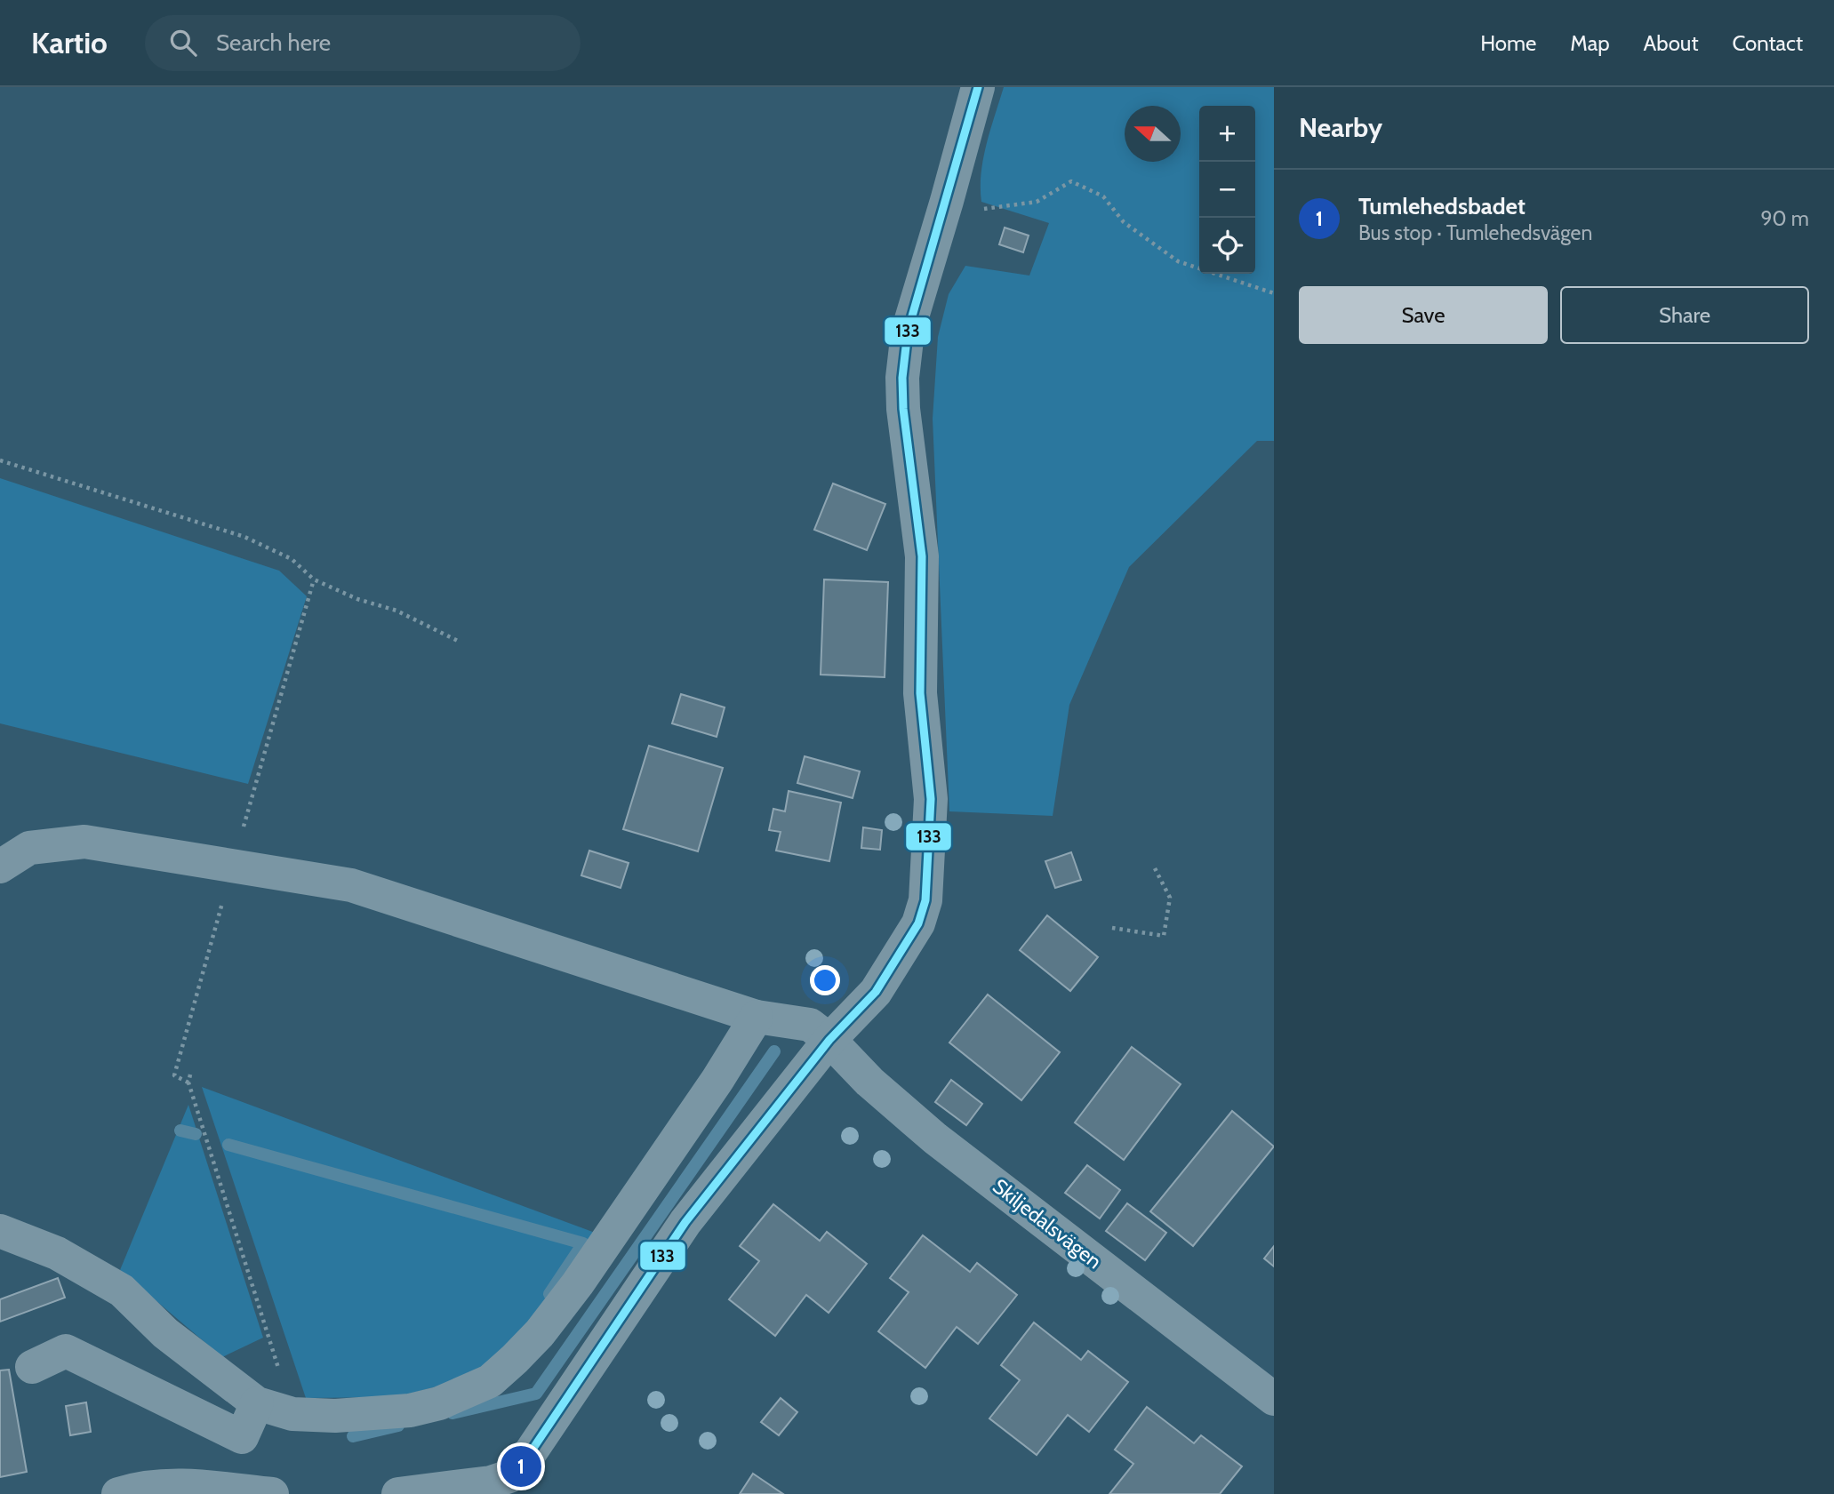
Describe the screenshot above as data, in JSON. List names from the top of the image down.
{
  "streets": {
    "street": ["Skiljedalsvägen"]
  },
  "lines": ["transit line 133"],
  "north": "left",
  "page": {
    "header": "Kartio",
    "search": "Search here",
    "nav": [
      "Home",
      "Map",
      "About",
      "Contact"
    ],
    "heading": "Nearby",
    "map_buttons": ["+", "−"],
    "list": [
      {
        "mark": "1",
        "name": "Tumlehedsbadet",
        "note": "Bus stop · Tumlehedsvägen",
        "value": "90 m"
      }
    ],
    "buttons": ["Save", "Share"],
    "pins": "1"
  }
}
